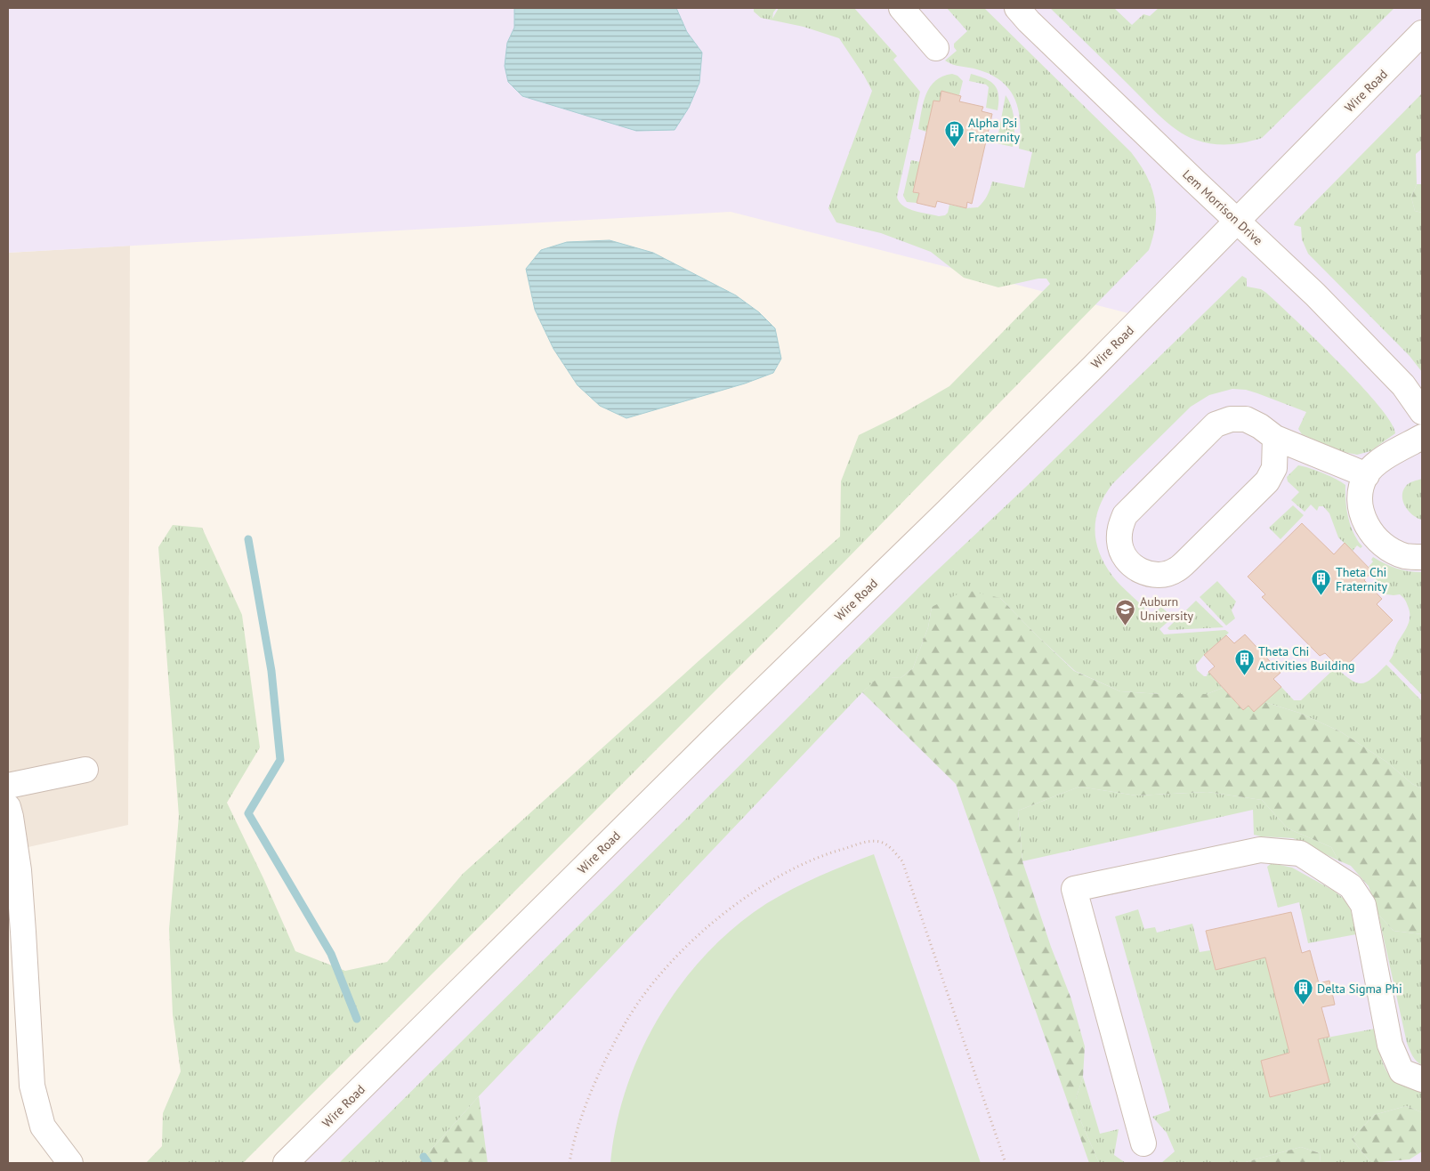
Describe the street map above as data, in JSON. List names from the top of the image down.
{
  "streets": {
    "street": ["Wire Road", "Lem Morrison Drive"]
  },
  "crossings": [
    ["Wire Road", "Lem Morrison Drive"]
  ],
  "places": {
    "building": [
      "Alpha Psi Fraternity",
      "Theta Chi Fraternity",
      "Theta Chi Activities Building",
      "Delta Sigma Phi"
    ],
    "school or university": ["Auburn University"]
  }
}
